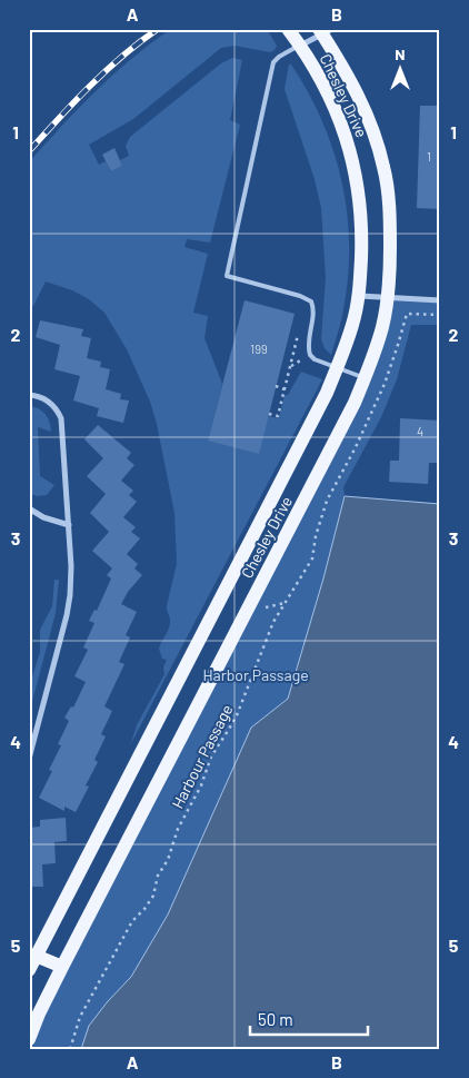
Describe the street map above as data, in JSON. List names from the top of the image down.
{
  "streets": {
    "main road": ["Chesley Drive"],
    "path": ["Harbour Passage"]
  },
  "parks": ["Harbor Passage"],
  "house_numbers": ["1", "199", "4"],
  "scale_bar": "50 m",
  "north": "top",
  "grid": {
    "columns": ["A", "B"],
    "rows": [
      "1",
      "2",
      "3",
      "4",
      "5"
    ]
  }
}
